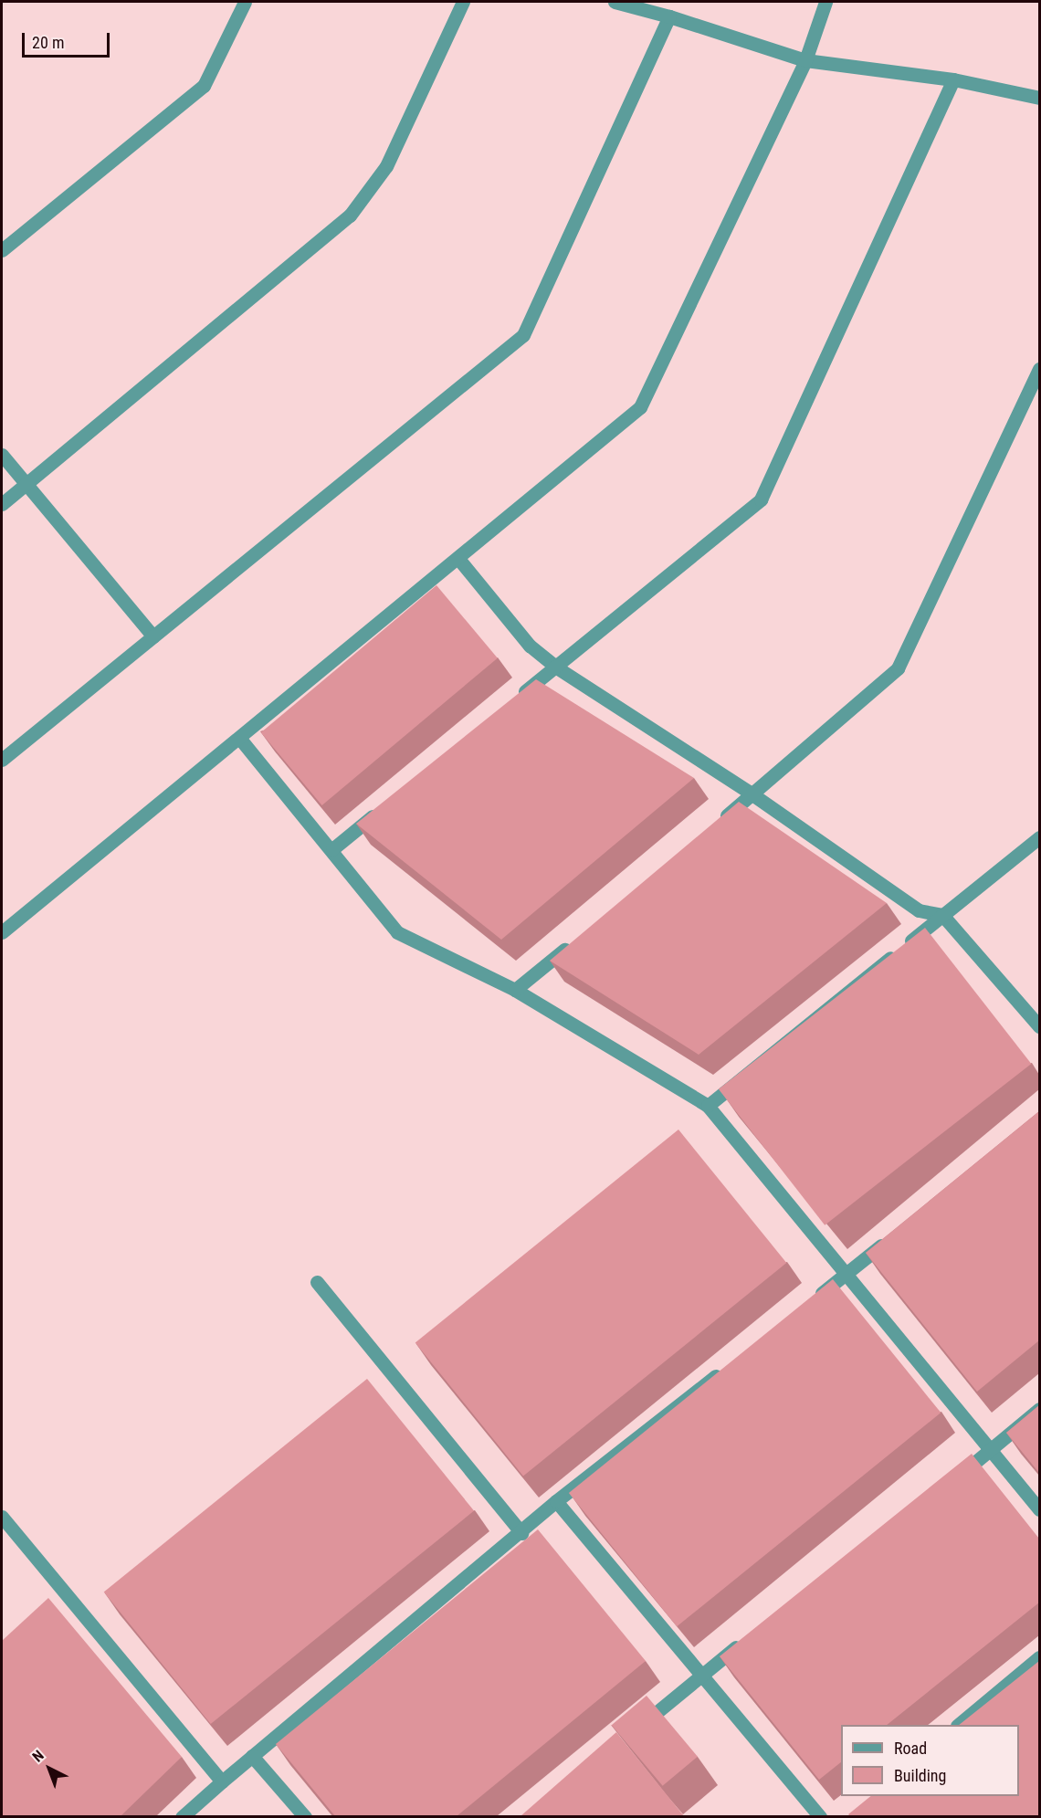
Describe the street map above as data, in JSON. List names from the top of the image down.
{
  "legend": ["Road", "Building"],
  "scale_bar": "20 m",
  "north": "top left"
}
